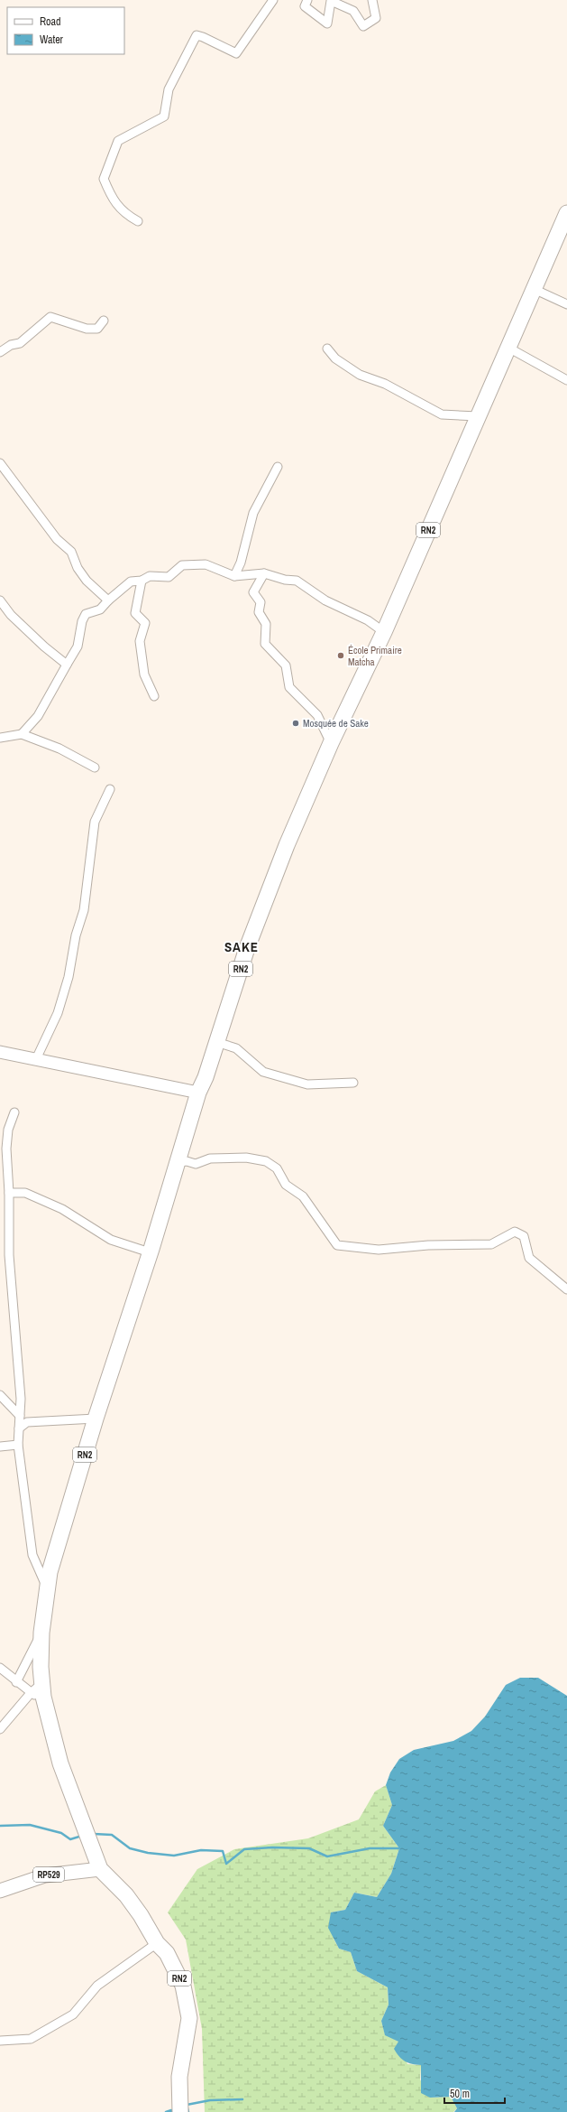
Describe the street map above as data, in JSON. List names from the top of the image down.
{
  "streets": {
    "highway": ["RN2"],
    "main road": ["RP529"]
  },
  "crossings": [
    ["RN2", "RP529"]
  ],
  "districts": ["SAKE"],
  "places": ["École Primaire Matcha", "Mosquée de Sake"],
  "legend": ["Road", "Water"],
  "scale_bar": "50 m"
}
